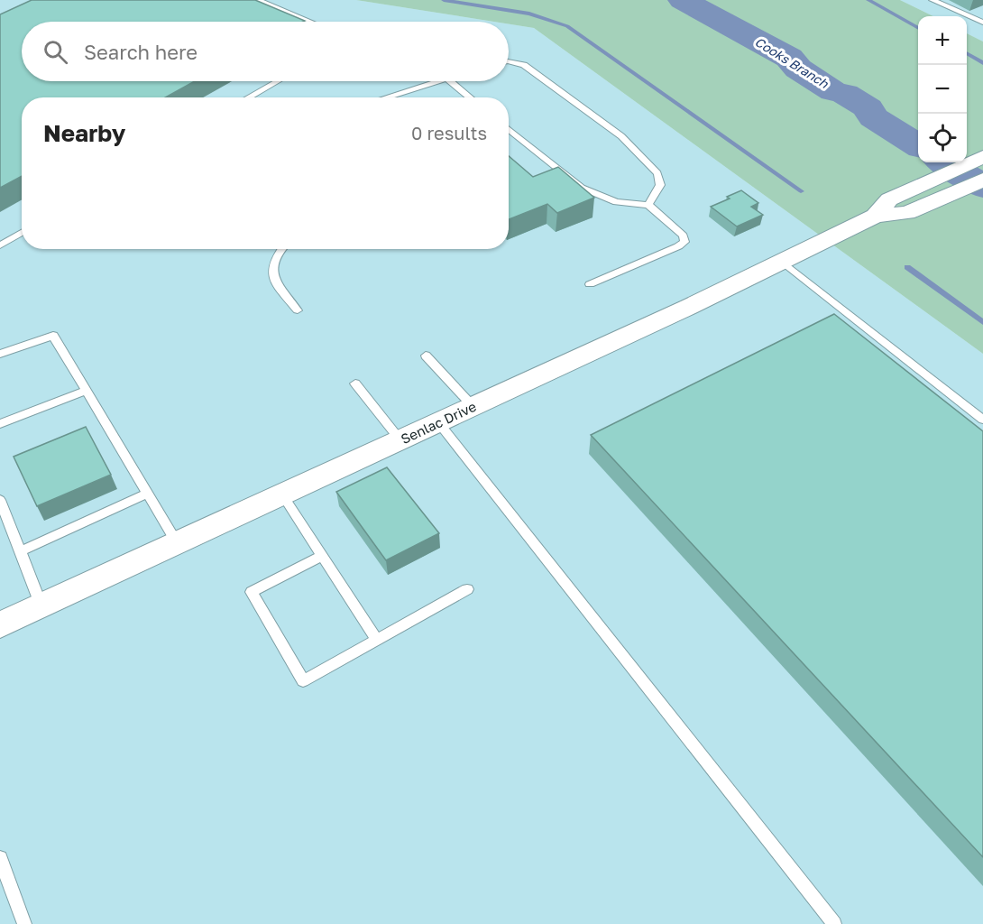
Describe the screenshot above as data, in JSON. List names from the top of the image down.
{
  "streets": {
    "street": ["Senlac Drive"]
  },
  "water": ["Cooks Branch"],
  "page": {
    "map_buttons": ["+", "−"],
    "search": "Search here",
    "heading": ["Nearby", "0 results"]
  }
}
